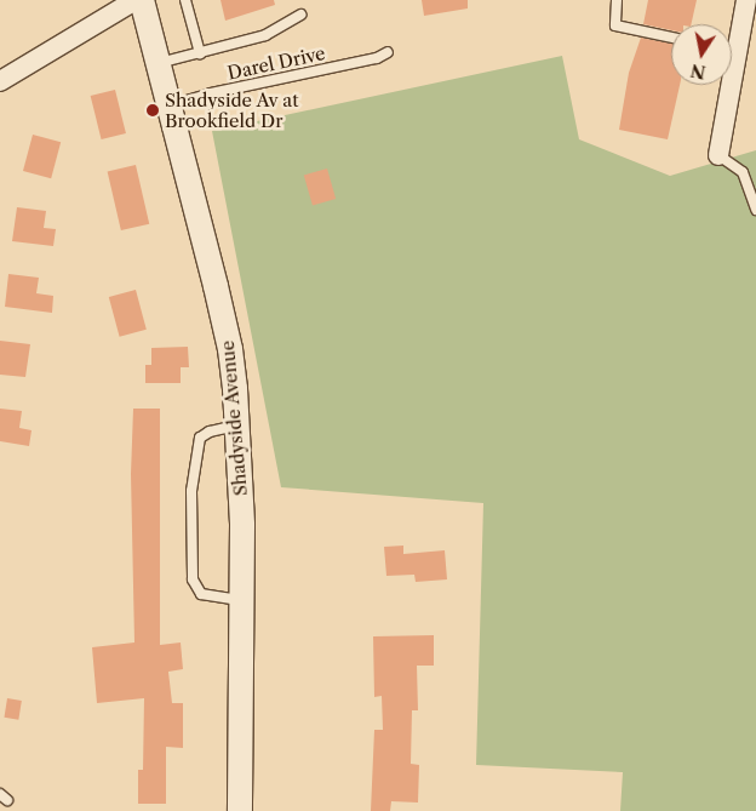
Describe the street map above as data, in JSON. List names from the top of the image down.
{
  "streets": {
    "street": ["Shadyside Avenue"],
    "lane": ["Darel Drive"]
  },
  "crossings": [
    ["Darel Drive", "Shadyside Avenue"]
  ],
  "places": ["Shadyside Av at Brookfield Dr"],
  "north": "bottom"
}
